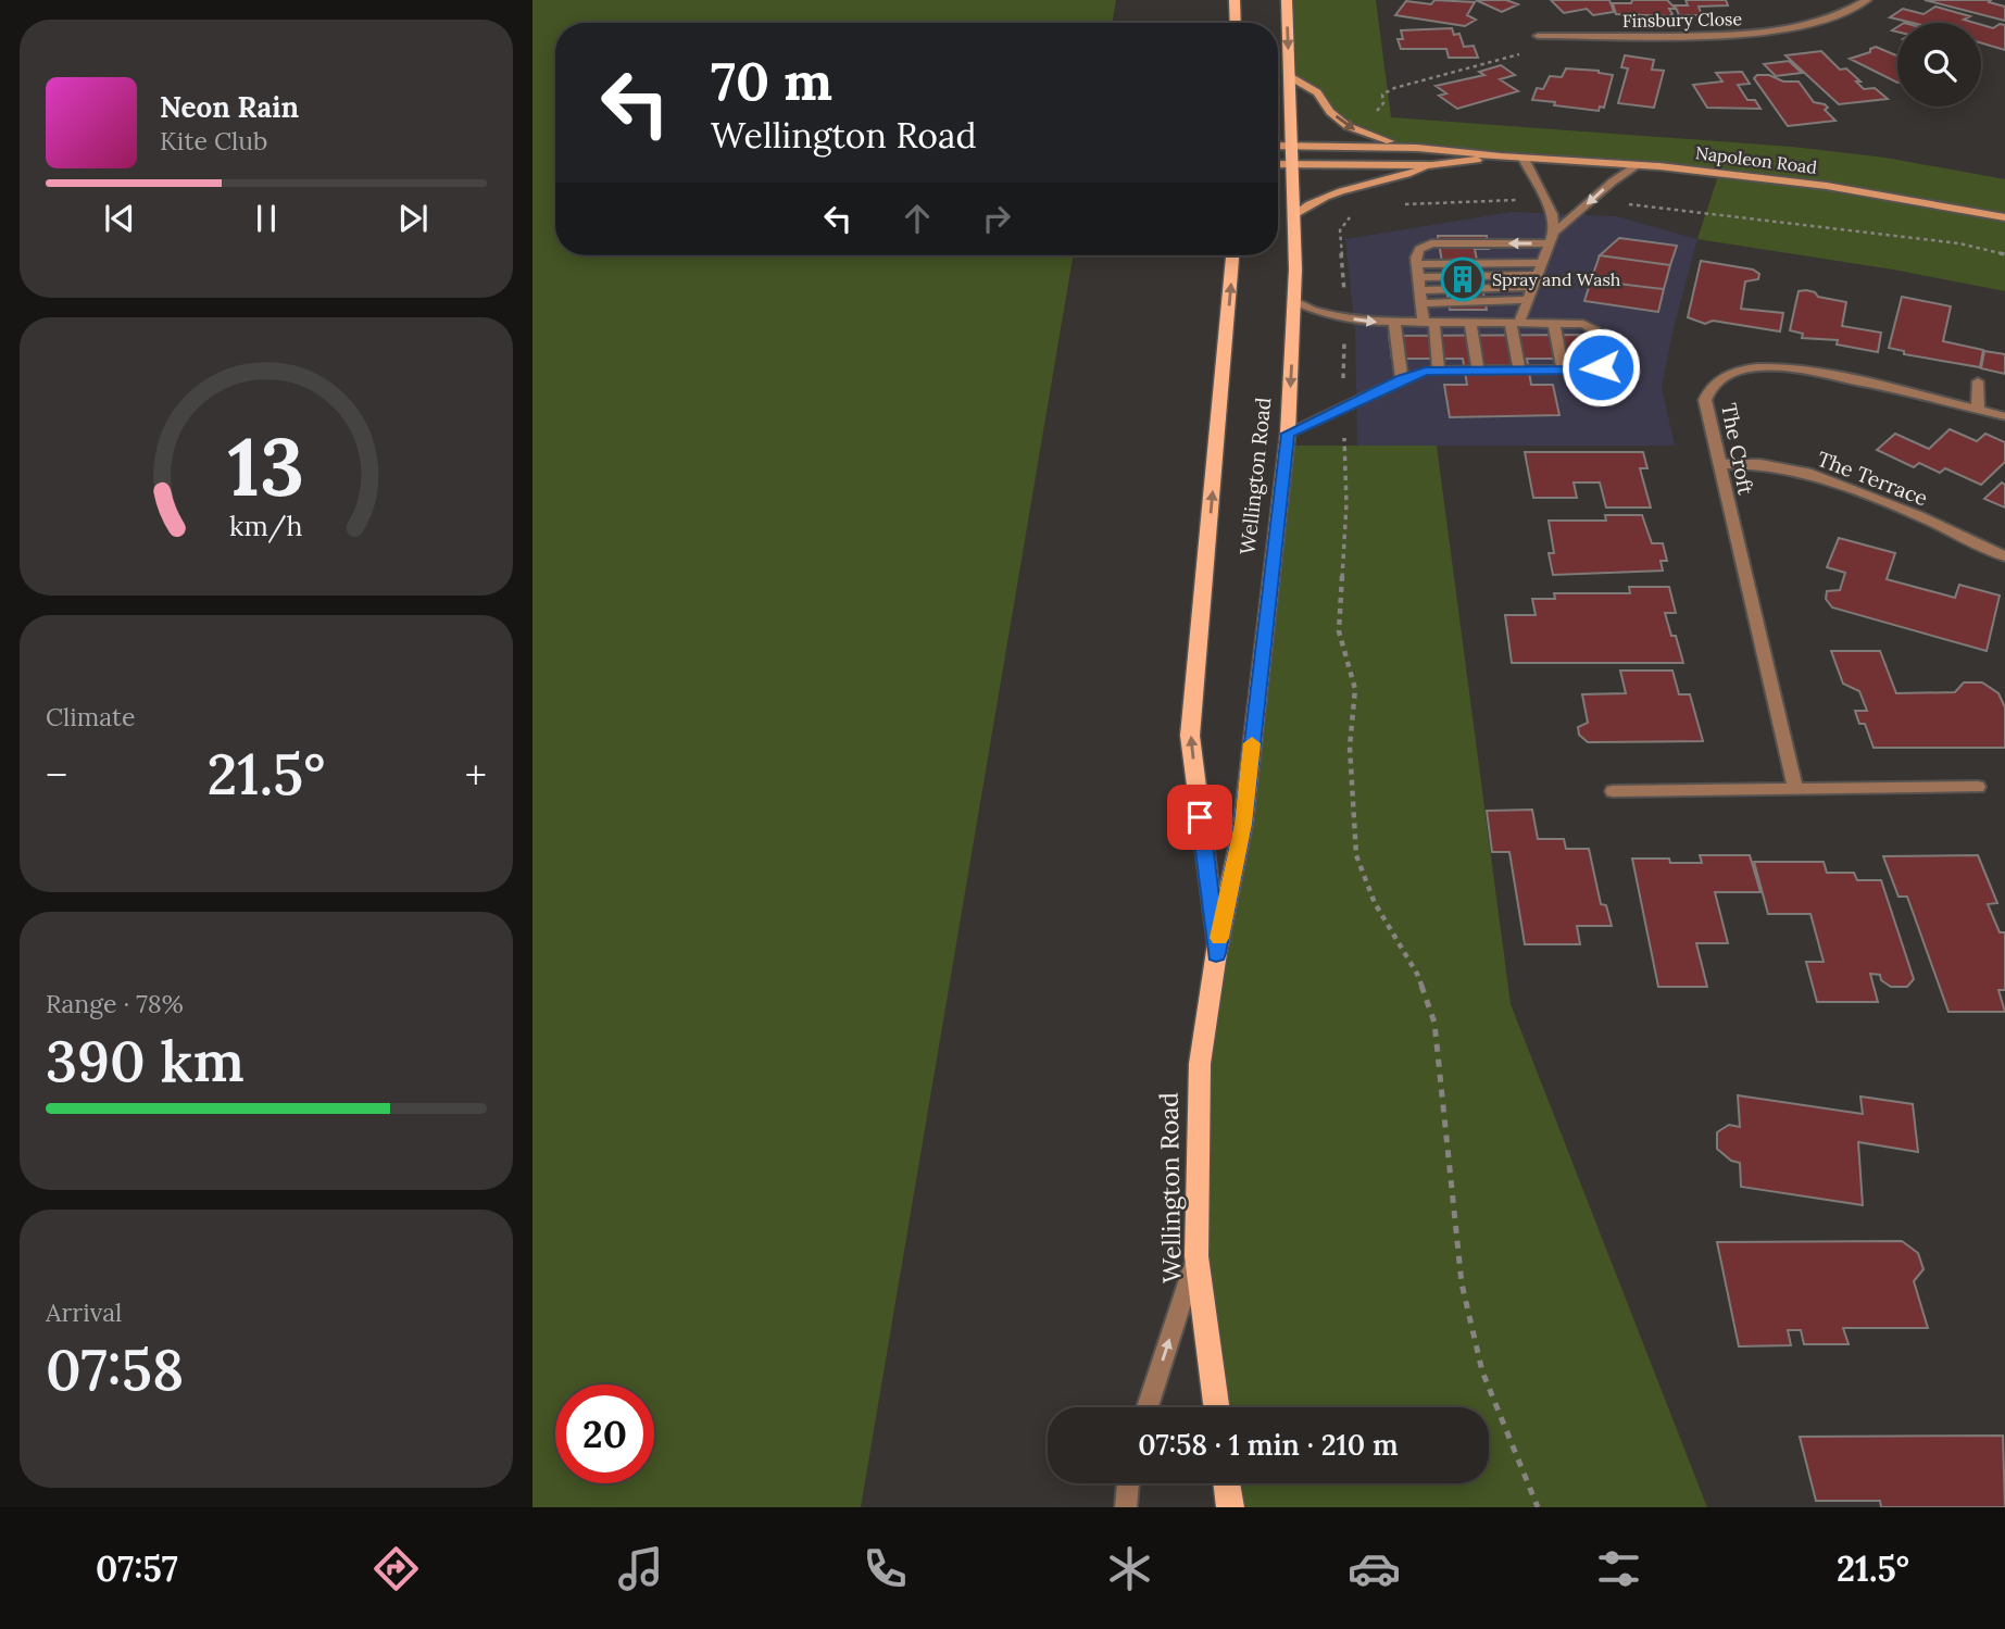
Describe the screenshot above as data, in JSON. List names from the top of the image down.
{
  "streets": {
    "main road": ["Napoleon Road", "Wellington Road"],
    "street": ["Finsbury Close", "The Croft", "The Terrace"]
  },
  "crossings": [
    ["Napoleon Road", "Wellington Road"],
    ["The Croft", "The Terrace"]
  ],
  "places": {
    "building": ["Spray and Wash"]
  },
  "page": {
    "turn": ["70 m", "Wellington Road"],
    "song": ["Neon Rain", "Kite Club"],
    "tile": [
      "Climate",
      ["Range · 78%", "390 km"],
      ["Arrival", "07:58"]
    ],
    "heat": ["−", "21.5°", "+"],
    "limit": "20",
    "trip": "07:58 · 1 min · 210 m",
    "tabs": ["07:57", "21.5°"],
    "gauge": ["13", "km/h"]
  }
}
